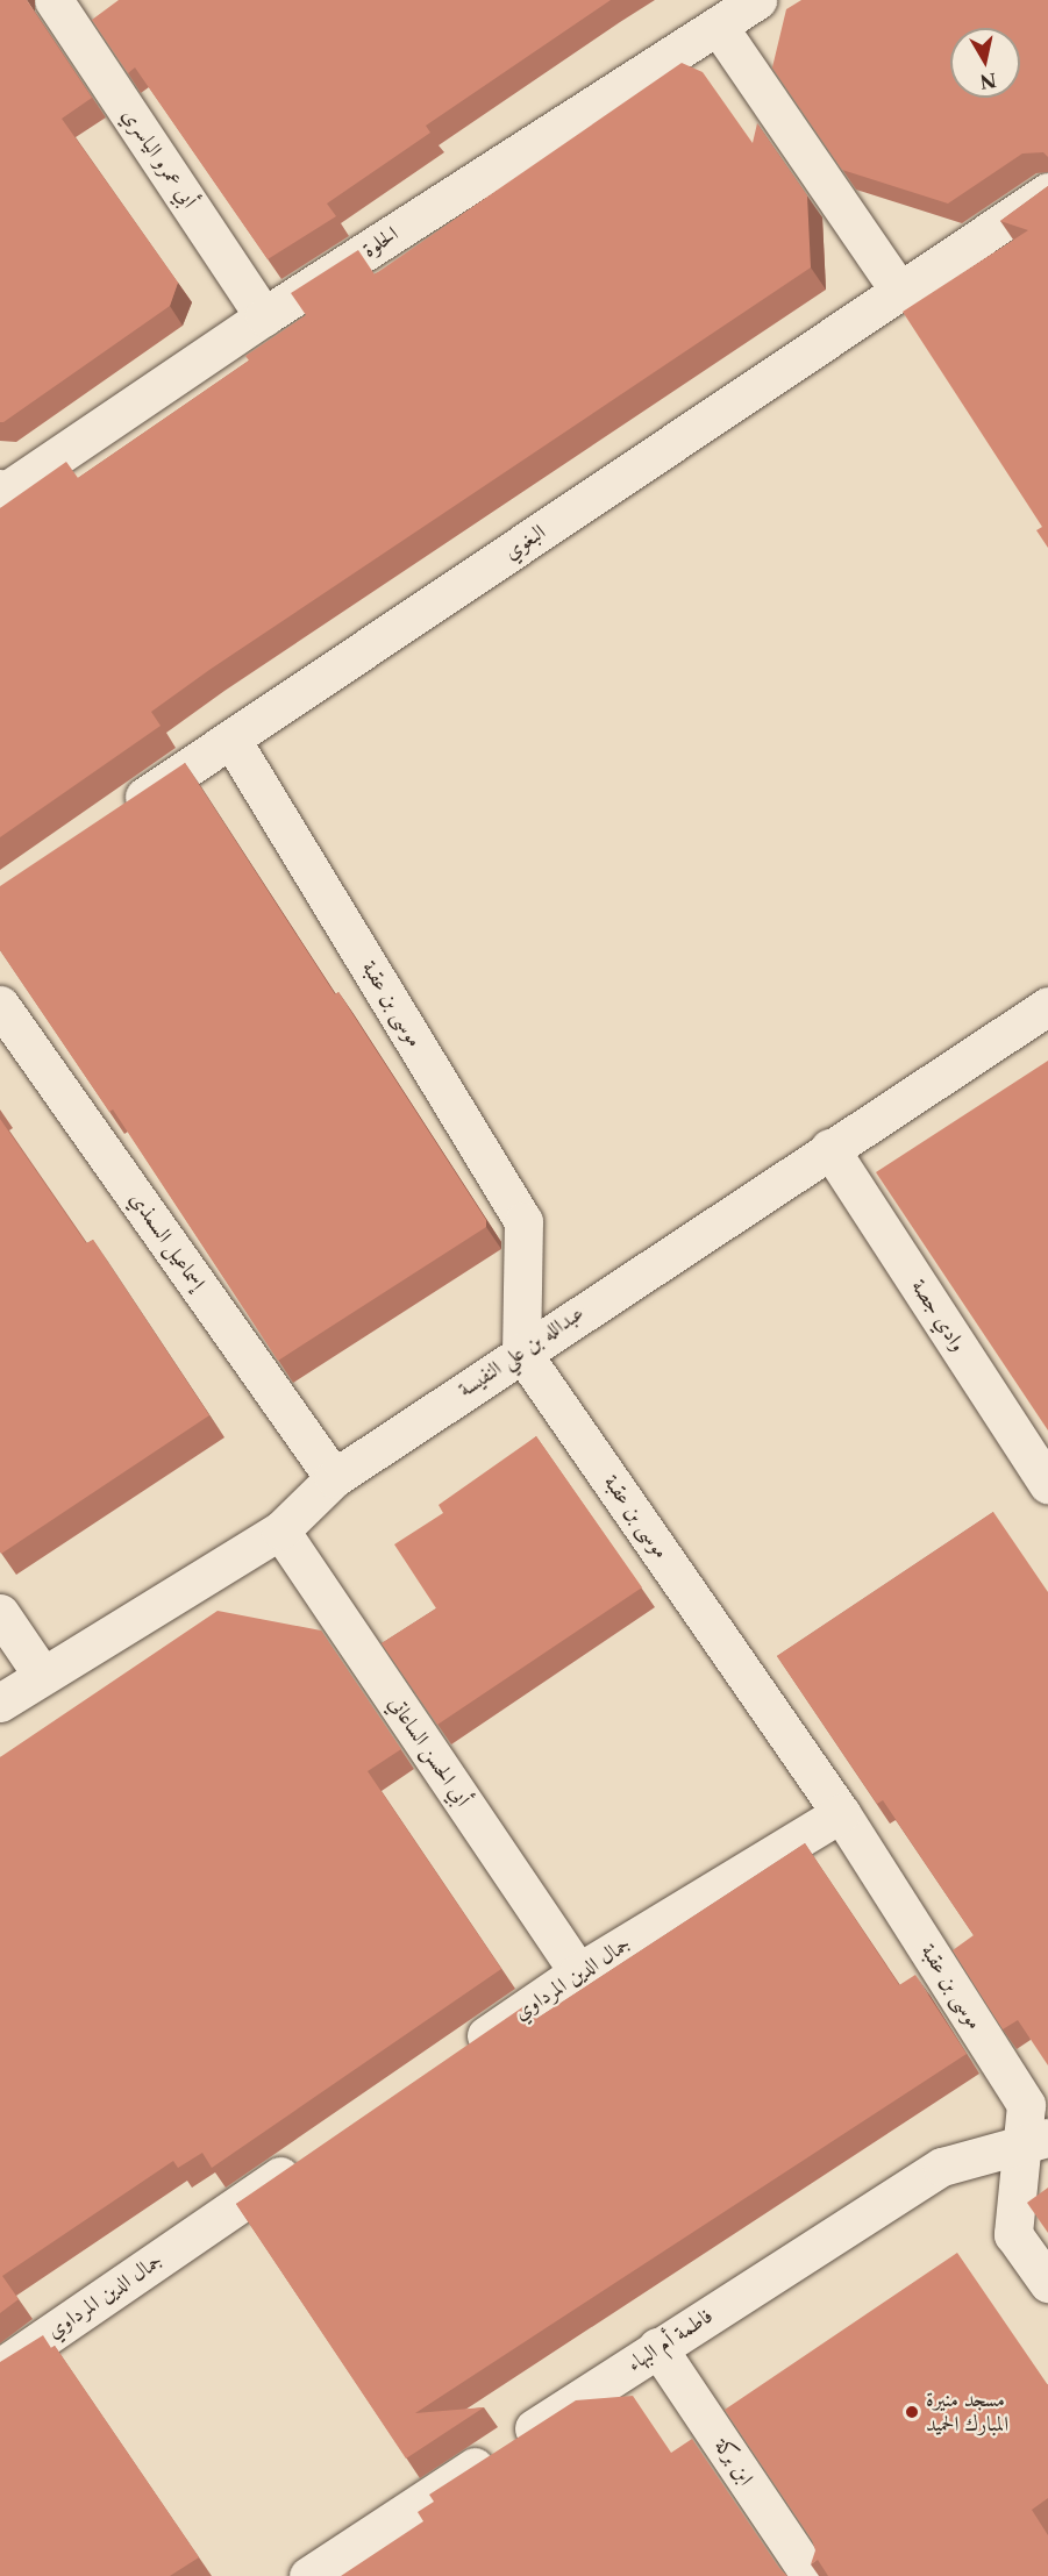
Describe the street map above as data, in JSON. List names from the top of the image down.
{
  "streets": {
    "street": [
      "أبي عمرو الياسري",
      "الحلوة",
      "البغوي",
      "موسى بن عقبة",
      "إسماعيل السمذي",
      "وادي جصة",
      "عبدالله بن علي النفيسة",
      "أبي الحسن الساعاتي",
      "جمال الدين المرداوي",
      "فاطمة أم البهاء",
      "ابن بركة"
    ]
  },
  "crossings": [
    ["أبي عمرو الياسري", "الحلوة"],
    ["البغوي", "موسى بن عقبة"],
    ["موسى بن عقبة", "عبدالله بن علي النفيسة"],
    ["موسى بن عقبة", "جمال الدين المرداوي"],
    ["موسى بن عقبة", "فاطمة أم البهاء"],
    ["إسماعيل السمذي", "عبدالله بن علي النفيسة"],
    ["وادي جصة", "عبدالله بن علي النفيسة"],
    ["عبدالله بن علي النفيسة", "أبي الحسن الساعاتي"],
    ["أبي الحسن الساعاتي", "جمال الدين المرداوي"],
    ["فاطمة أم البهاء", "ابن بركة"]
  ],
  "places": ["مسجد منيرة المبارك الحميد"],
  "north": "bottom"
}
